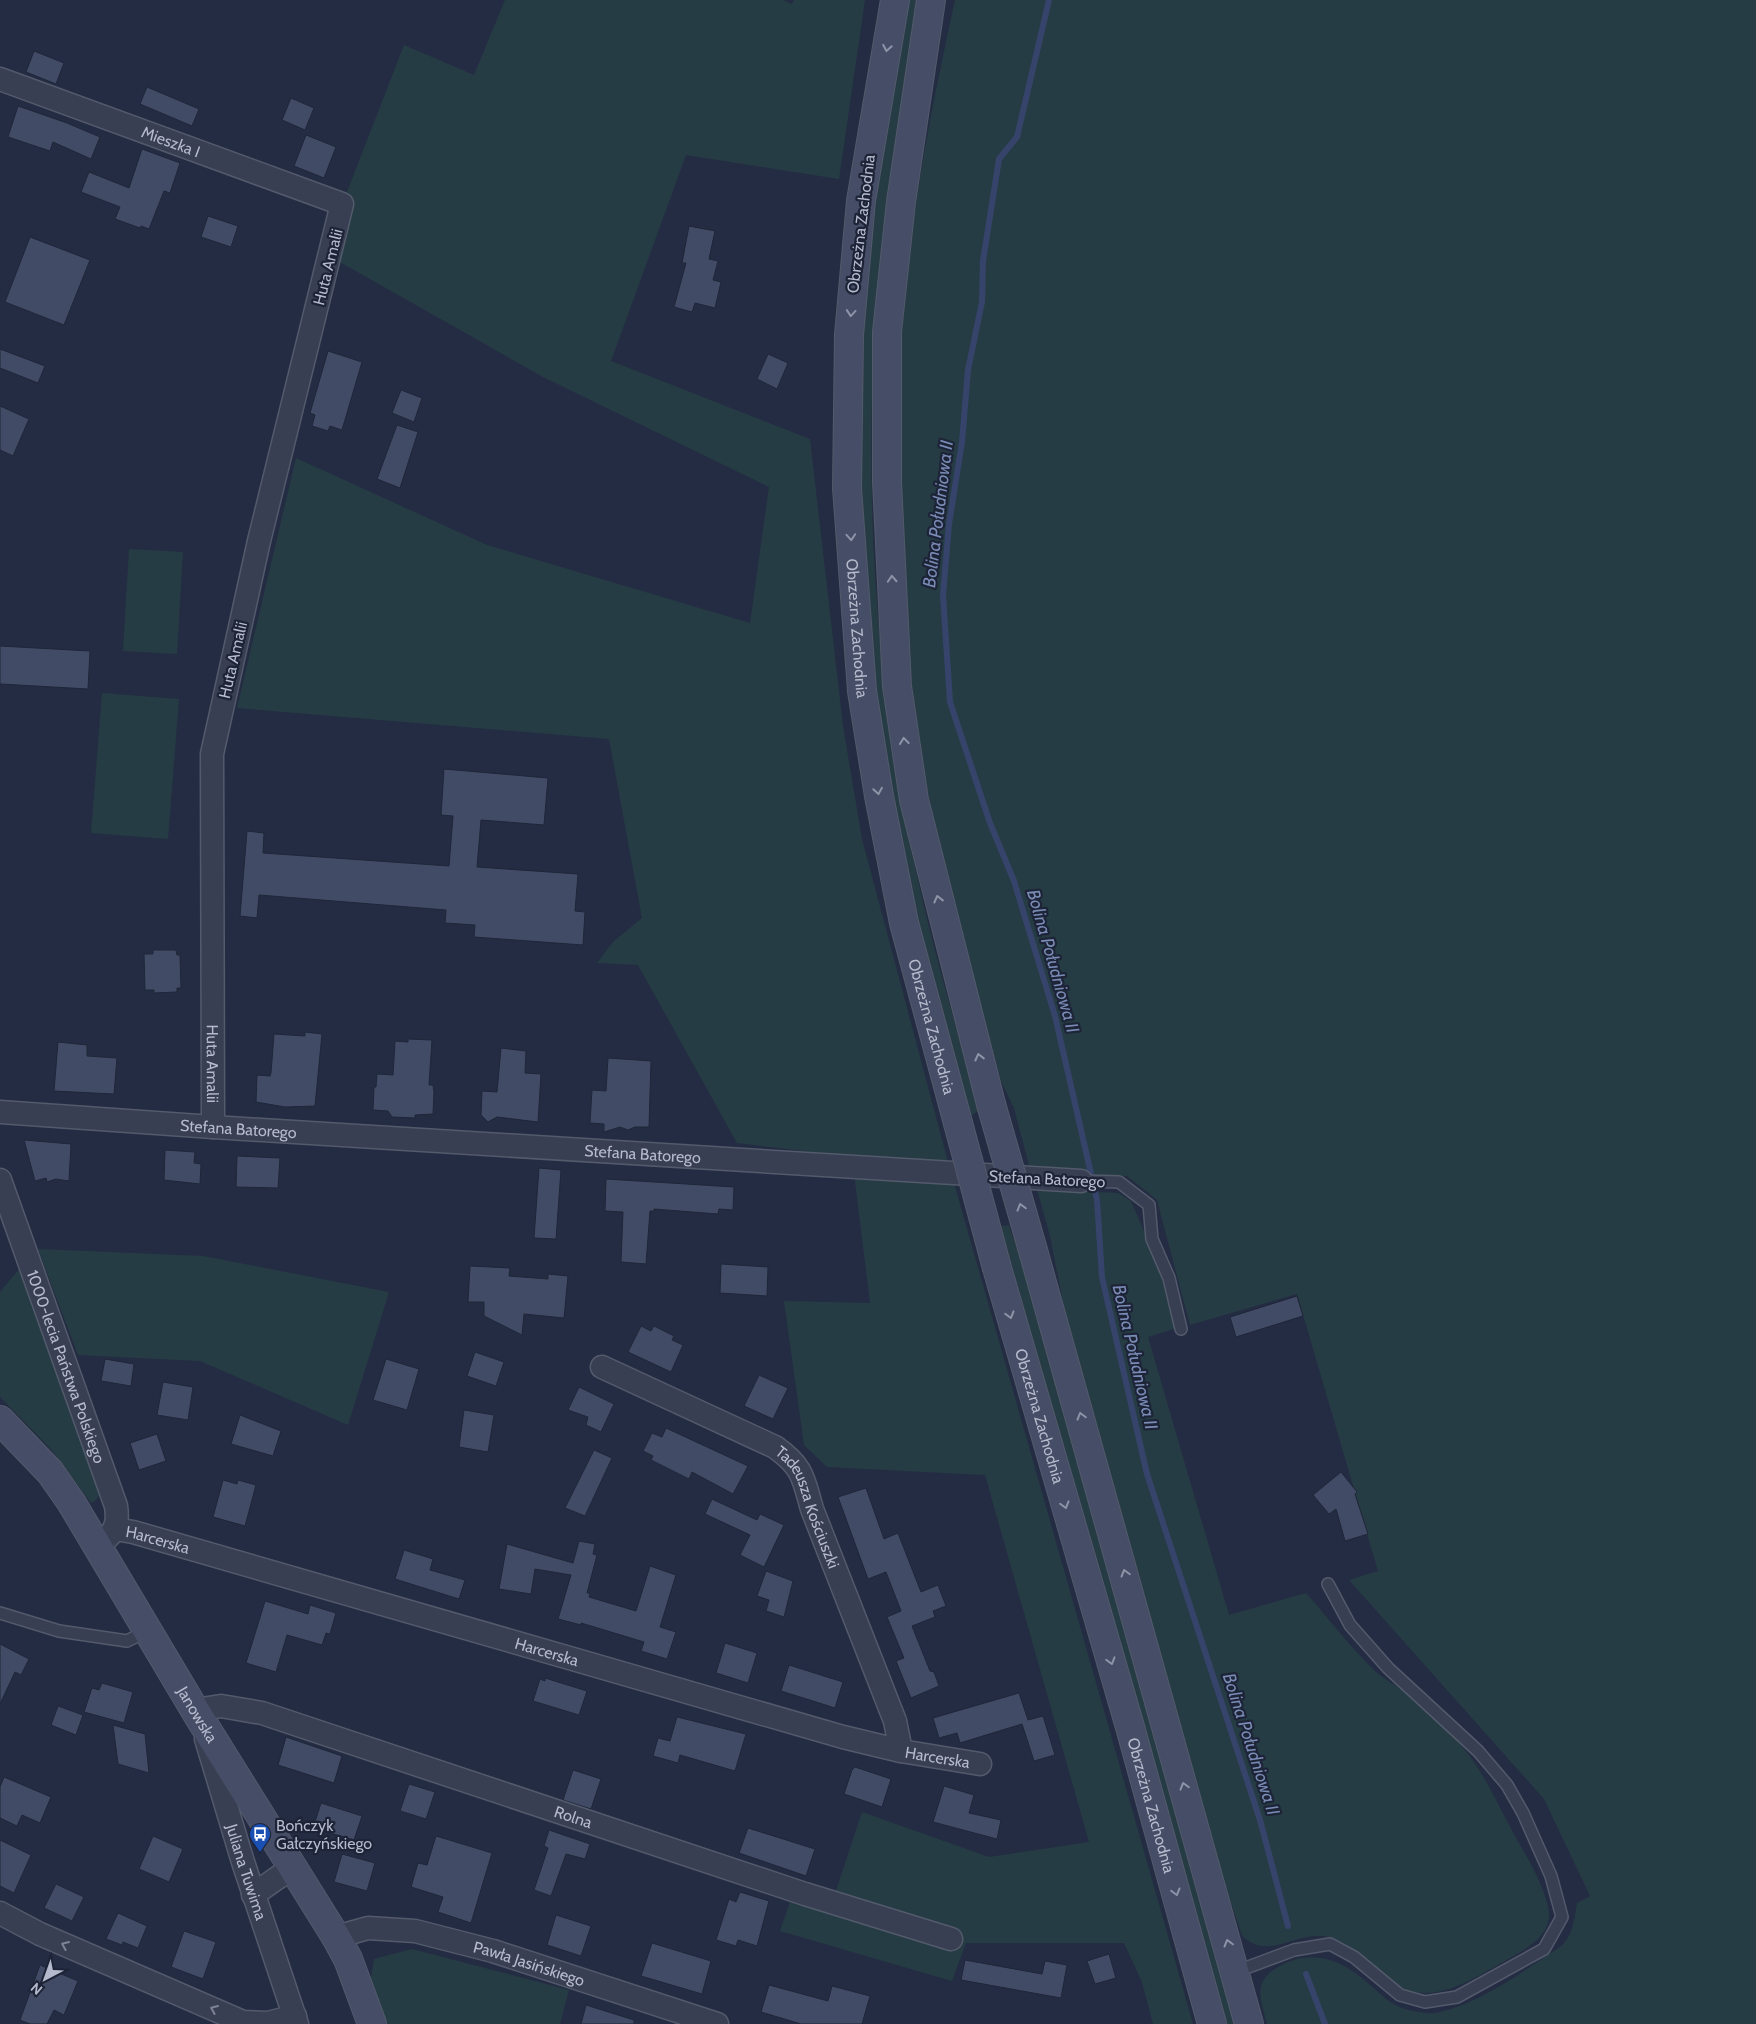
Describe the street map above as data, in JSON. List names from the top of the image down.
{
  "streets": {
    "street": [
      "Mieszka I",
      "Obrzeżna Zachodnia",
      "Huta Amalii",
      "Stefana Batorego",
      "1000-lecia Państwa Polskiego",
      "Tadeusza Kościuszki",
      "Harcerska",
      "Janowska",
      "Rolna",
      "Juliana Tuwima",
      "Pawła Jasińskiego"
    ]
  },
  "crossings": [
    ["Mieszka I", "Huta Amalii"],
    ["Huta Amalii", "Stefana Batorego"],
    ["1000-lecia Państwa Polskiego", "Harcerska"],
    ["1000-lecia Państwa Polskiego", "Janowska"],
    ["Tadeusza Kościuszki", "Harcerska"],
    ["Harcerska", "Janowska"],
    ["Janowska", "Rolna"],
    ["Janowska", "Juliana Tuwima"],
    ["Janowska", "Pawła Jasińskiego"],
    ["Rolna", "Juliana Tuwima"]
  ],
  "water": ["Bolina Południowa II"],
  "places": {
    "bus stop": ["Bończyk Gałczyńskiego"]
  },
  "north": "bottom left"
}
